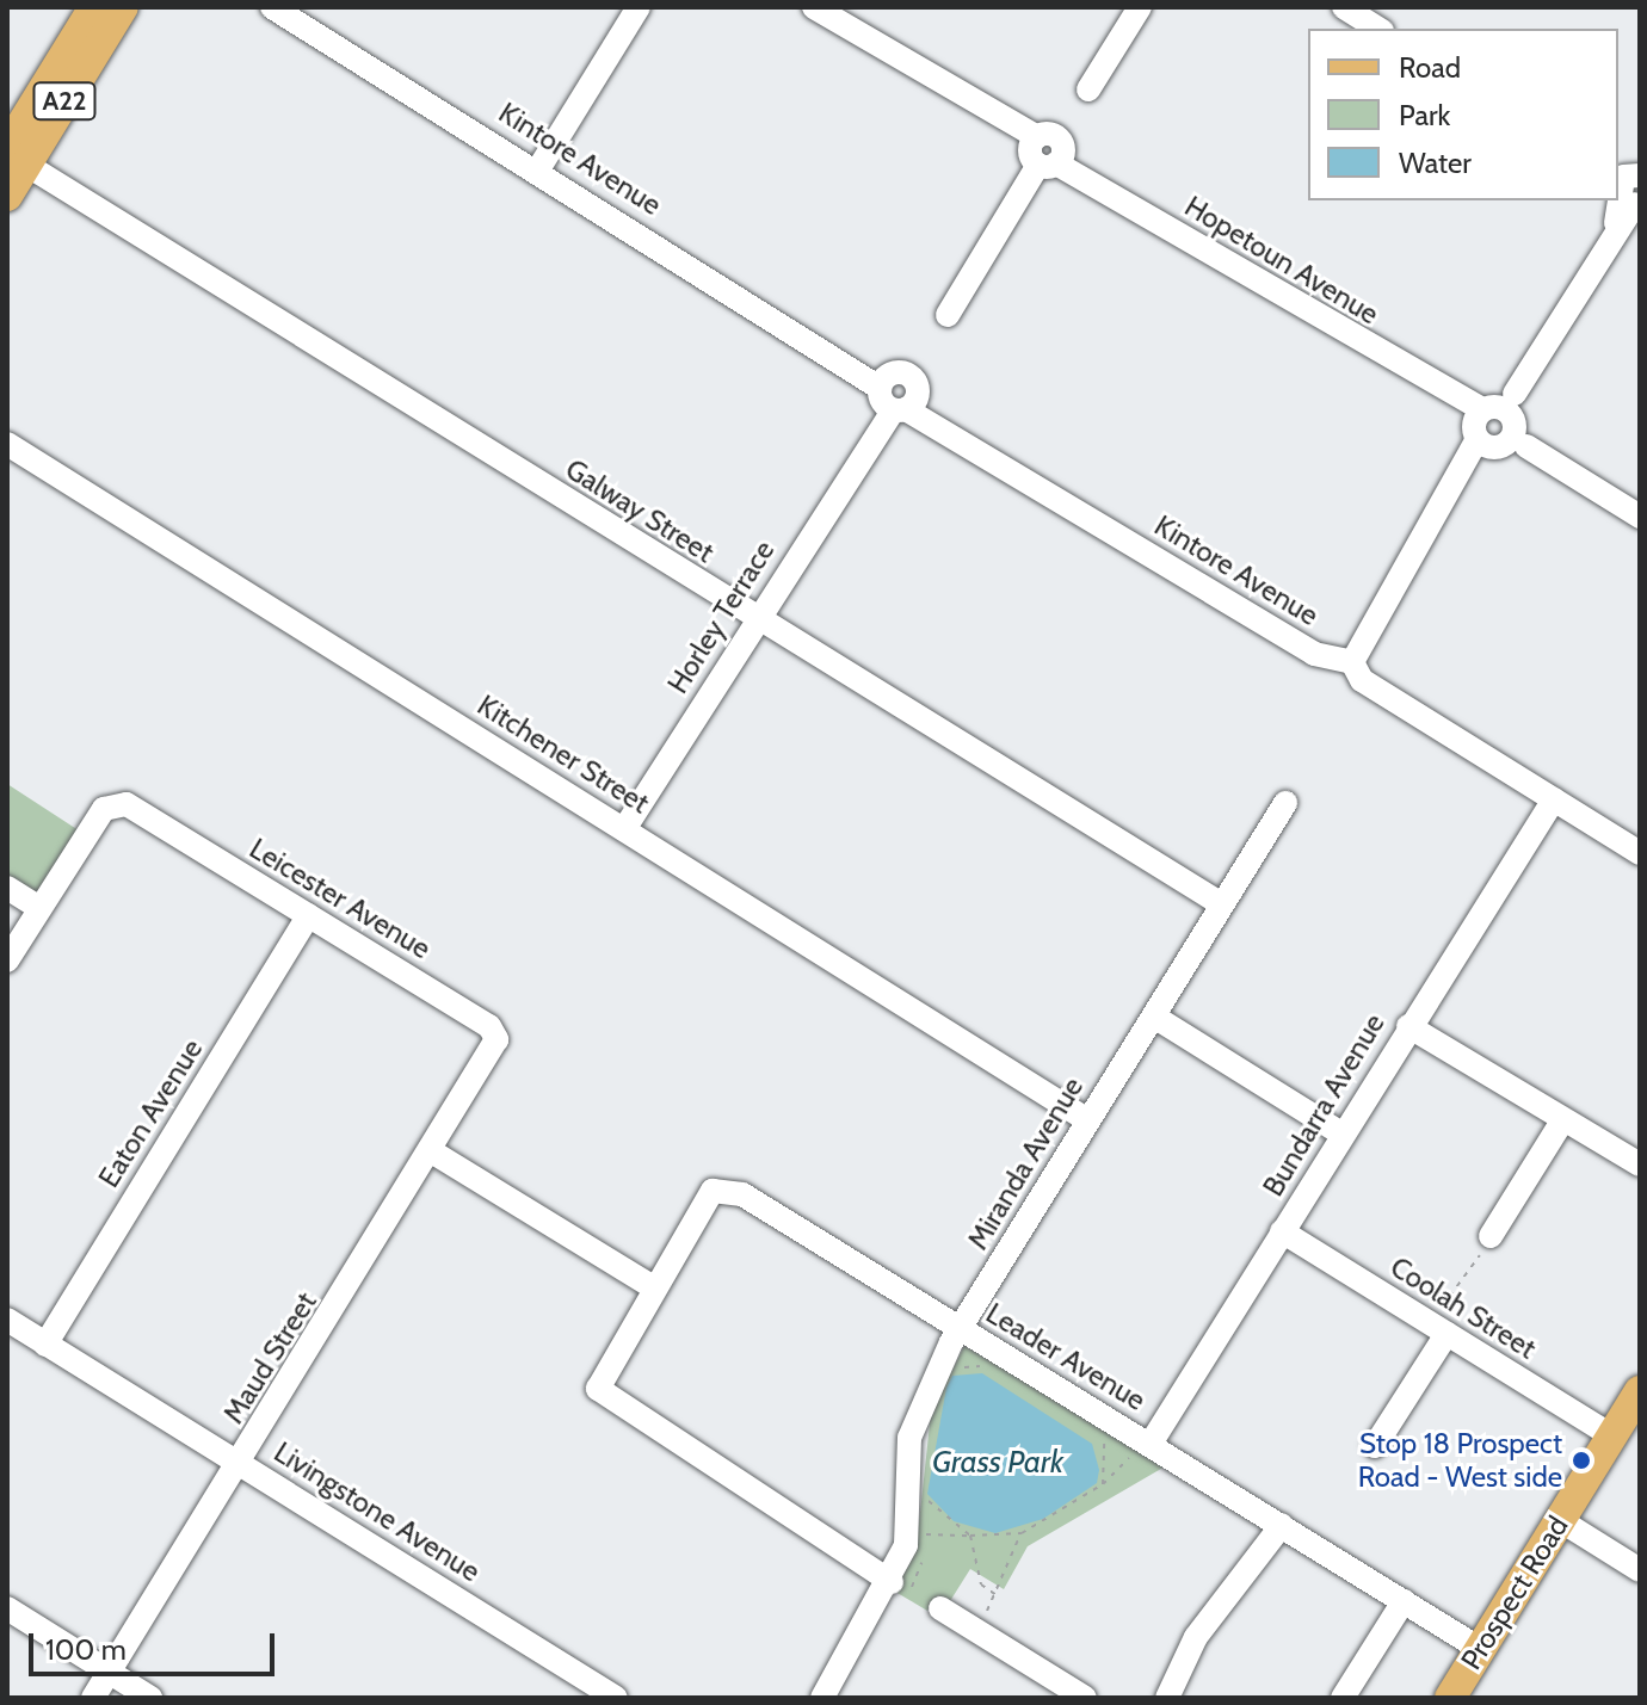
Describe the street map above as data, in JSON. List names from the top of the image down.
{
  "streets": {
    "main road": ["A22", "Prospect Road"],
    "street": [
      "Kintore Avenue",
      "Hopetoun Avenue",
      "Galway Street",
      "Horley Terrace",
      "Kitchener Street",
      "Leicester Avenue",
      "Bundarra Avenue",
      "Eaton Avenue",
      "Miranda Avenue",
      "Coolah Street",
      "Leader Avenue",
      "Maud Street",
      "Livingstone Avenue"
    ]
  },
  "crossings": [
    ["A22", "Galway Street"],
    ["Kintore Avenue", "Horley Terrace"],
    ["Kintore Avenue", "Bundarra Avenue"],
    ["Galway Street", "Horley Terrace"],
    ["Galway Street", "Miranda Avenue"],
    ["Horley Terrace", "Kitchener Street"],
    ["Kitchener Street", "Miranda Avenue"],
    ["Leicester Avenue", "Eaton Avenue"],
    ["Leicester Avenue", "Maud Street"],
    ["Bundarra Avenue", "Coolah Street"],
    ["Bundarra Avenue", "Leader Avenue"],
    ["Eaton Avenue", "Livingstone Avenue"],
    ["Miranda Avenue", "Leader Avenue"],
    ["Coolah Street", "Prospect Road"],
    ["Leader Avenue", "Prospect Road"],
    ["Maud Street", "Livingstone Avenue"]
  ],
  "water": ["Grass Park"],
  "places": ["Stop 18 Prospect Road - West side"],
  "legend": ["Road", "Park", "Water"],
  "scale_bar": "100 m"
}
